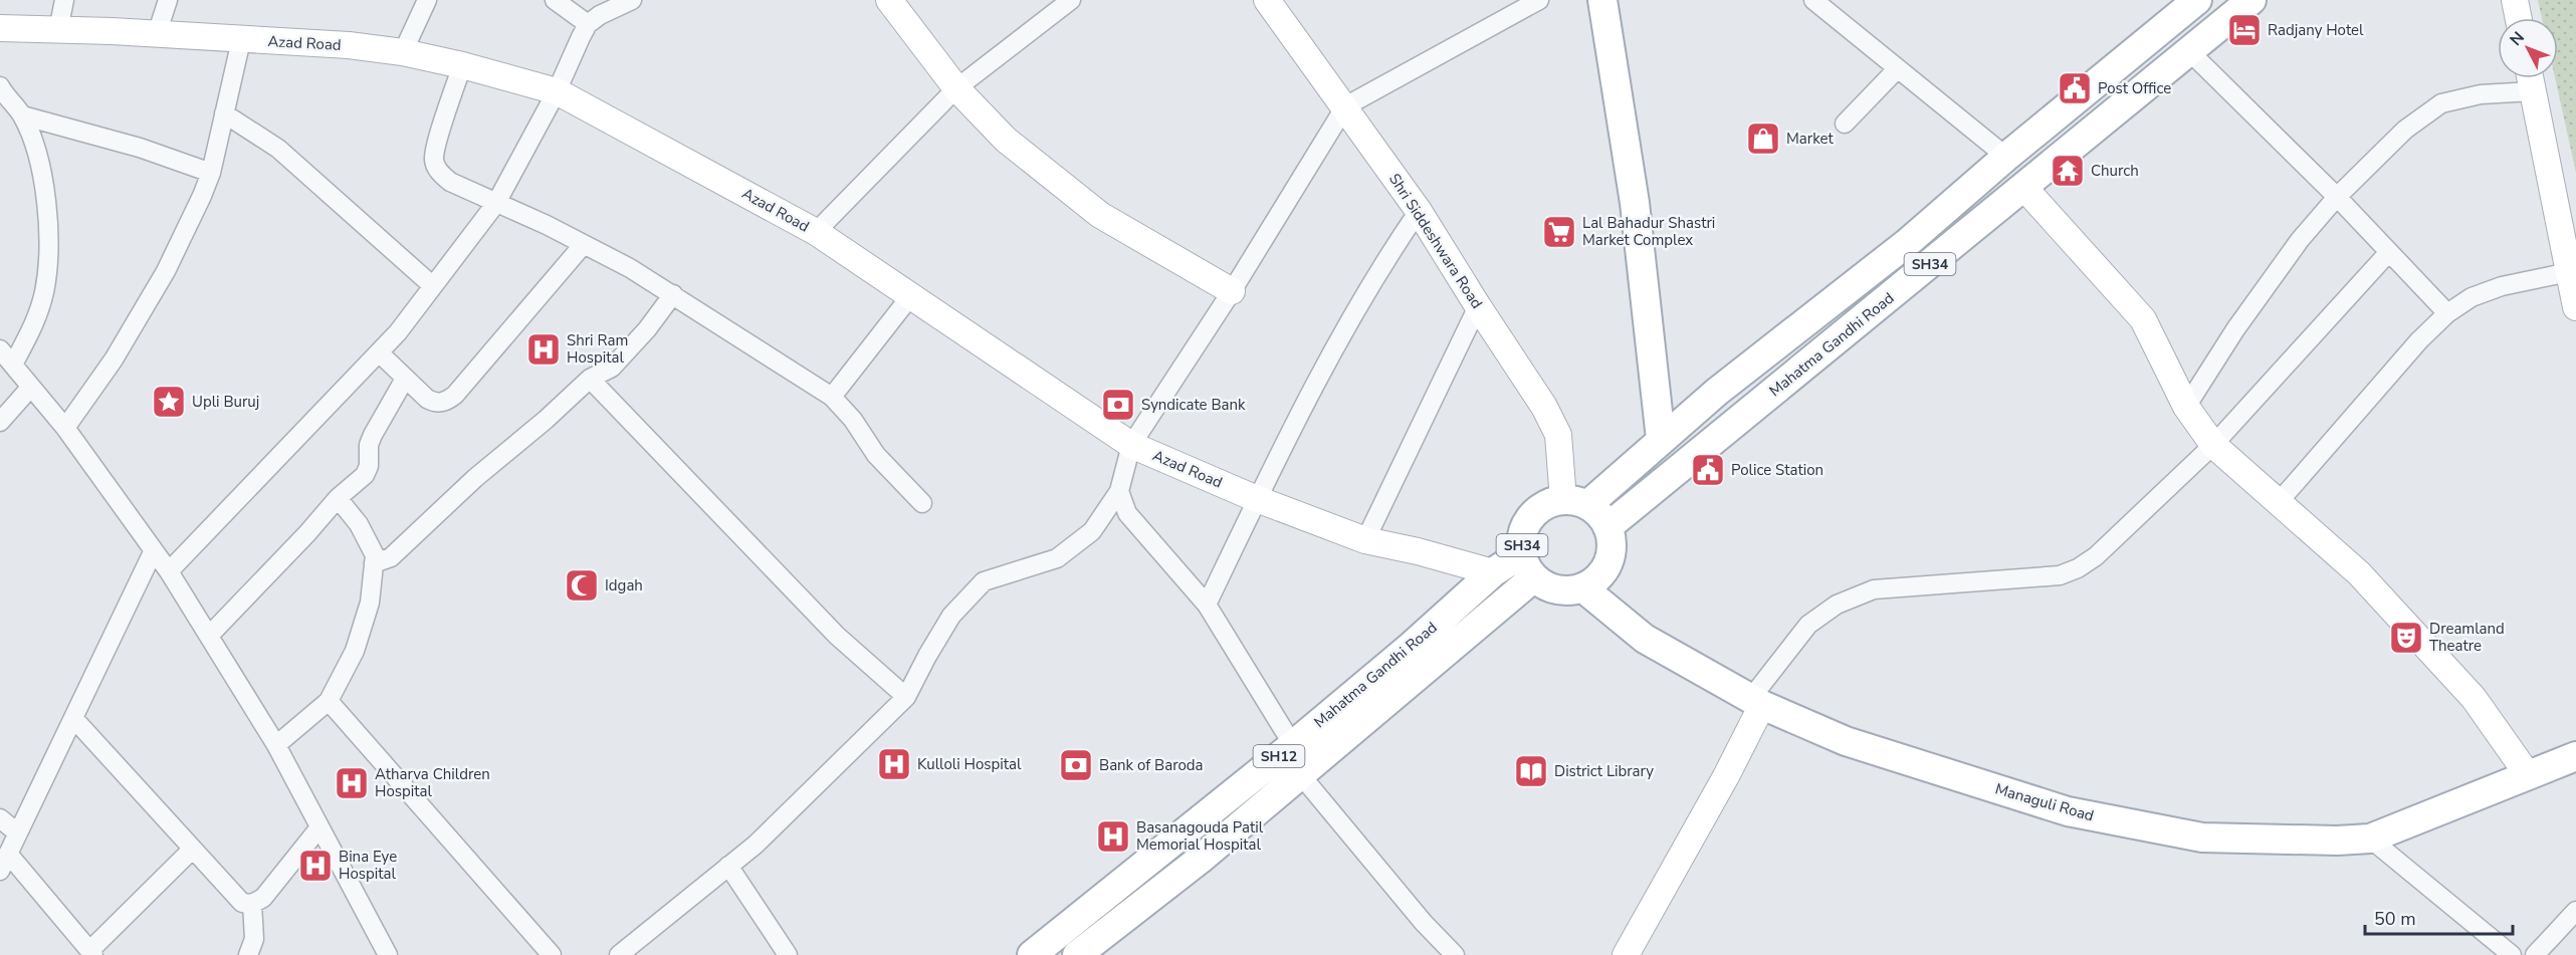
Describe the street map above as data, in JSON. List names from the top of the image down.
{
  "streets": {
    "main road": [
      "SH34",
      "Mahatma Gandhi Road",
      "SH12",
      "Managuli Road"
    ],
    "street": ["Azad Road", "Shri Siddeshwara Road"]
  },
  "crossings": [
    ["Azad Road", "Mahatma Gandhi Road"],
    ["Shri Siddeshwara Road", "SH34"],
    ["Shri Siddeshwara Road", "Mahatma Gandhi Road"],
    ["Shri Siddeshwara Road", "Managuli Road"],
    ["SH34", "Mahatma Gandhi Road"],
    ["SH34", "Managuli Road"],
    ["Mahatma Gandhi Road", "Managuli Road"]
  ],
  "places": {
    "hotel": ["Radjany Hotel"],
    "public building": ["Post Office", "Police Station"],
    "shop": ["Market"],
    "temple": ["Church"],
    "supermarket": ["Lal Bahadur Shastri Market Complex"],
    "hospital": [
      "Shri Ram Hospital",
      "Kulloli Hospital",
      "Atharva Children Hospital",
      "Basanagouda Patil Memorial Hospital",
      "Bina Eye Hospital"
    ],
    "place": ["Upli Buruj"],
    "bank": ["Syndicate Bank", "Bank of Baroda"],
    "mosque": ["Idgah"],
    "theatre": ["Dreamland Theatre"],
    "library": ["District Library"]
  },
  "scale_bar": "50 m",
  "north": "top left"
}
